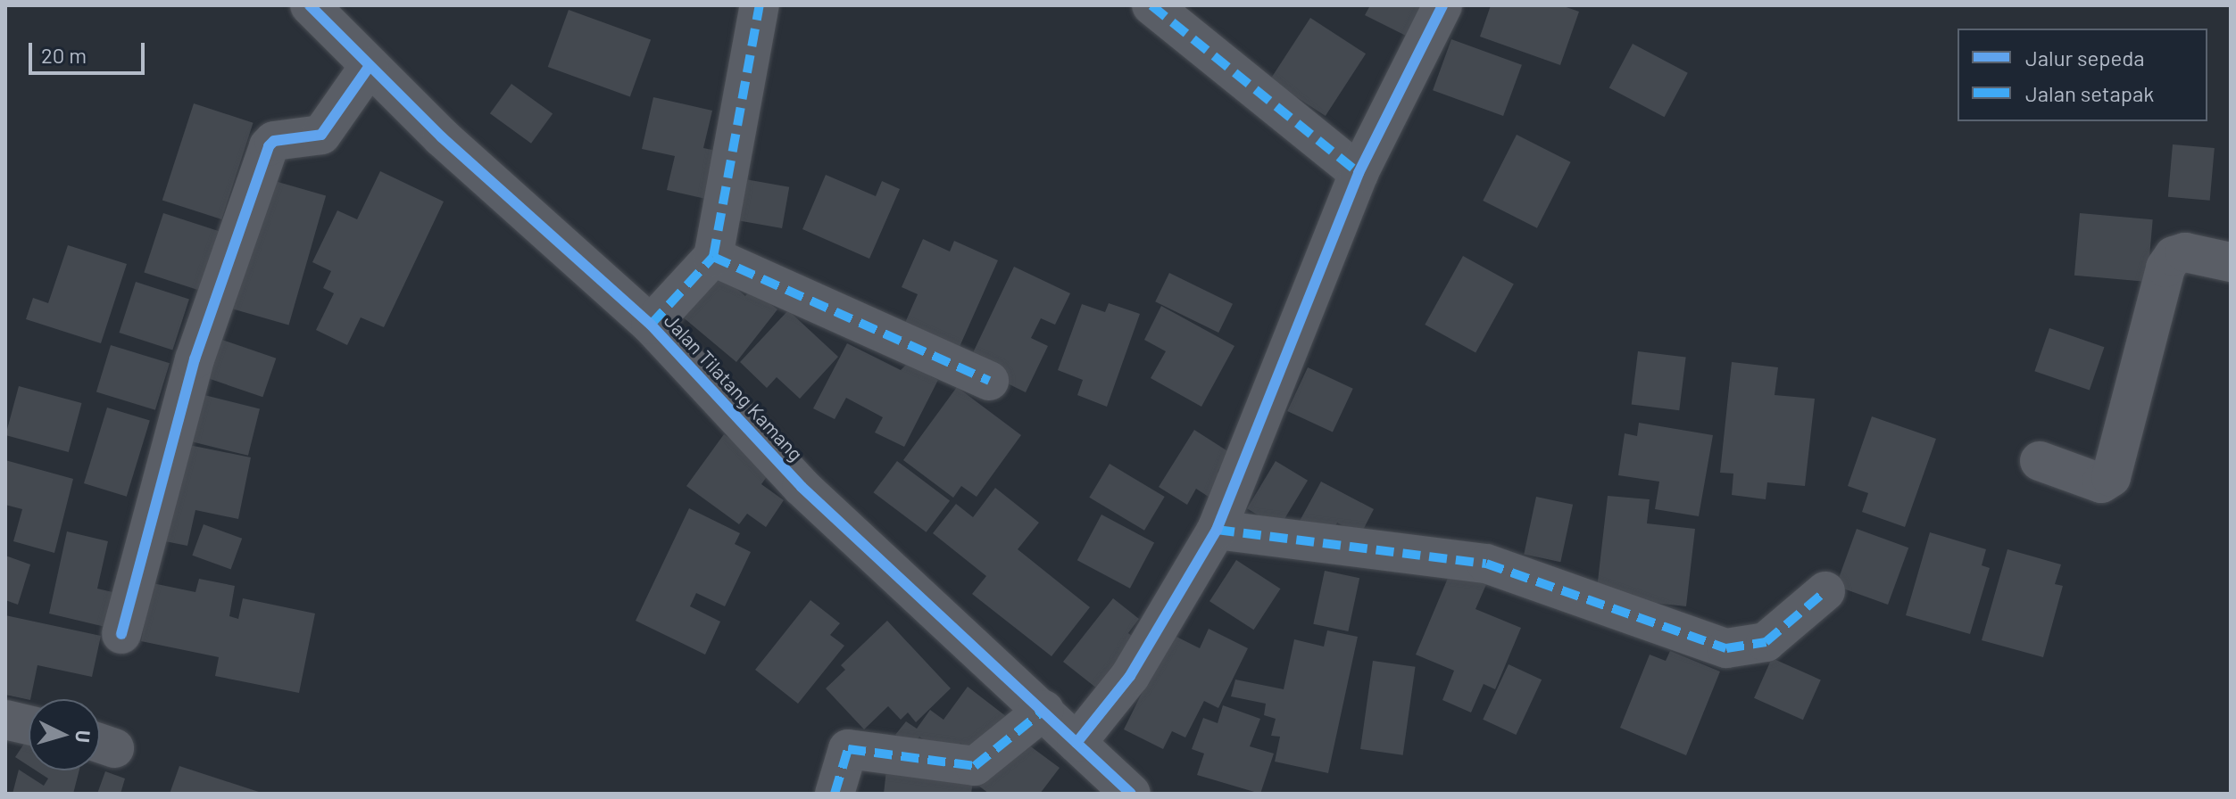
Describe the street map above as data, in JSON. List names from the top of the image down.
{
  "streets": {
    "street": ["Jalan Tilatang Kamang"]
  },
  "legend": ["Jalur sepeda", "Jalan setapak"],
  "scale_bar": "20 m",
  "north": "right"
}
